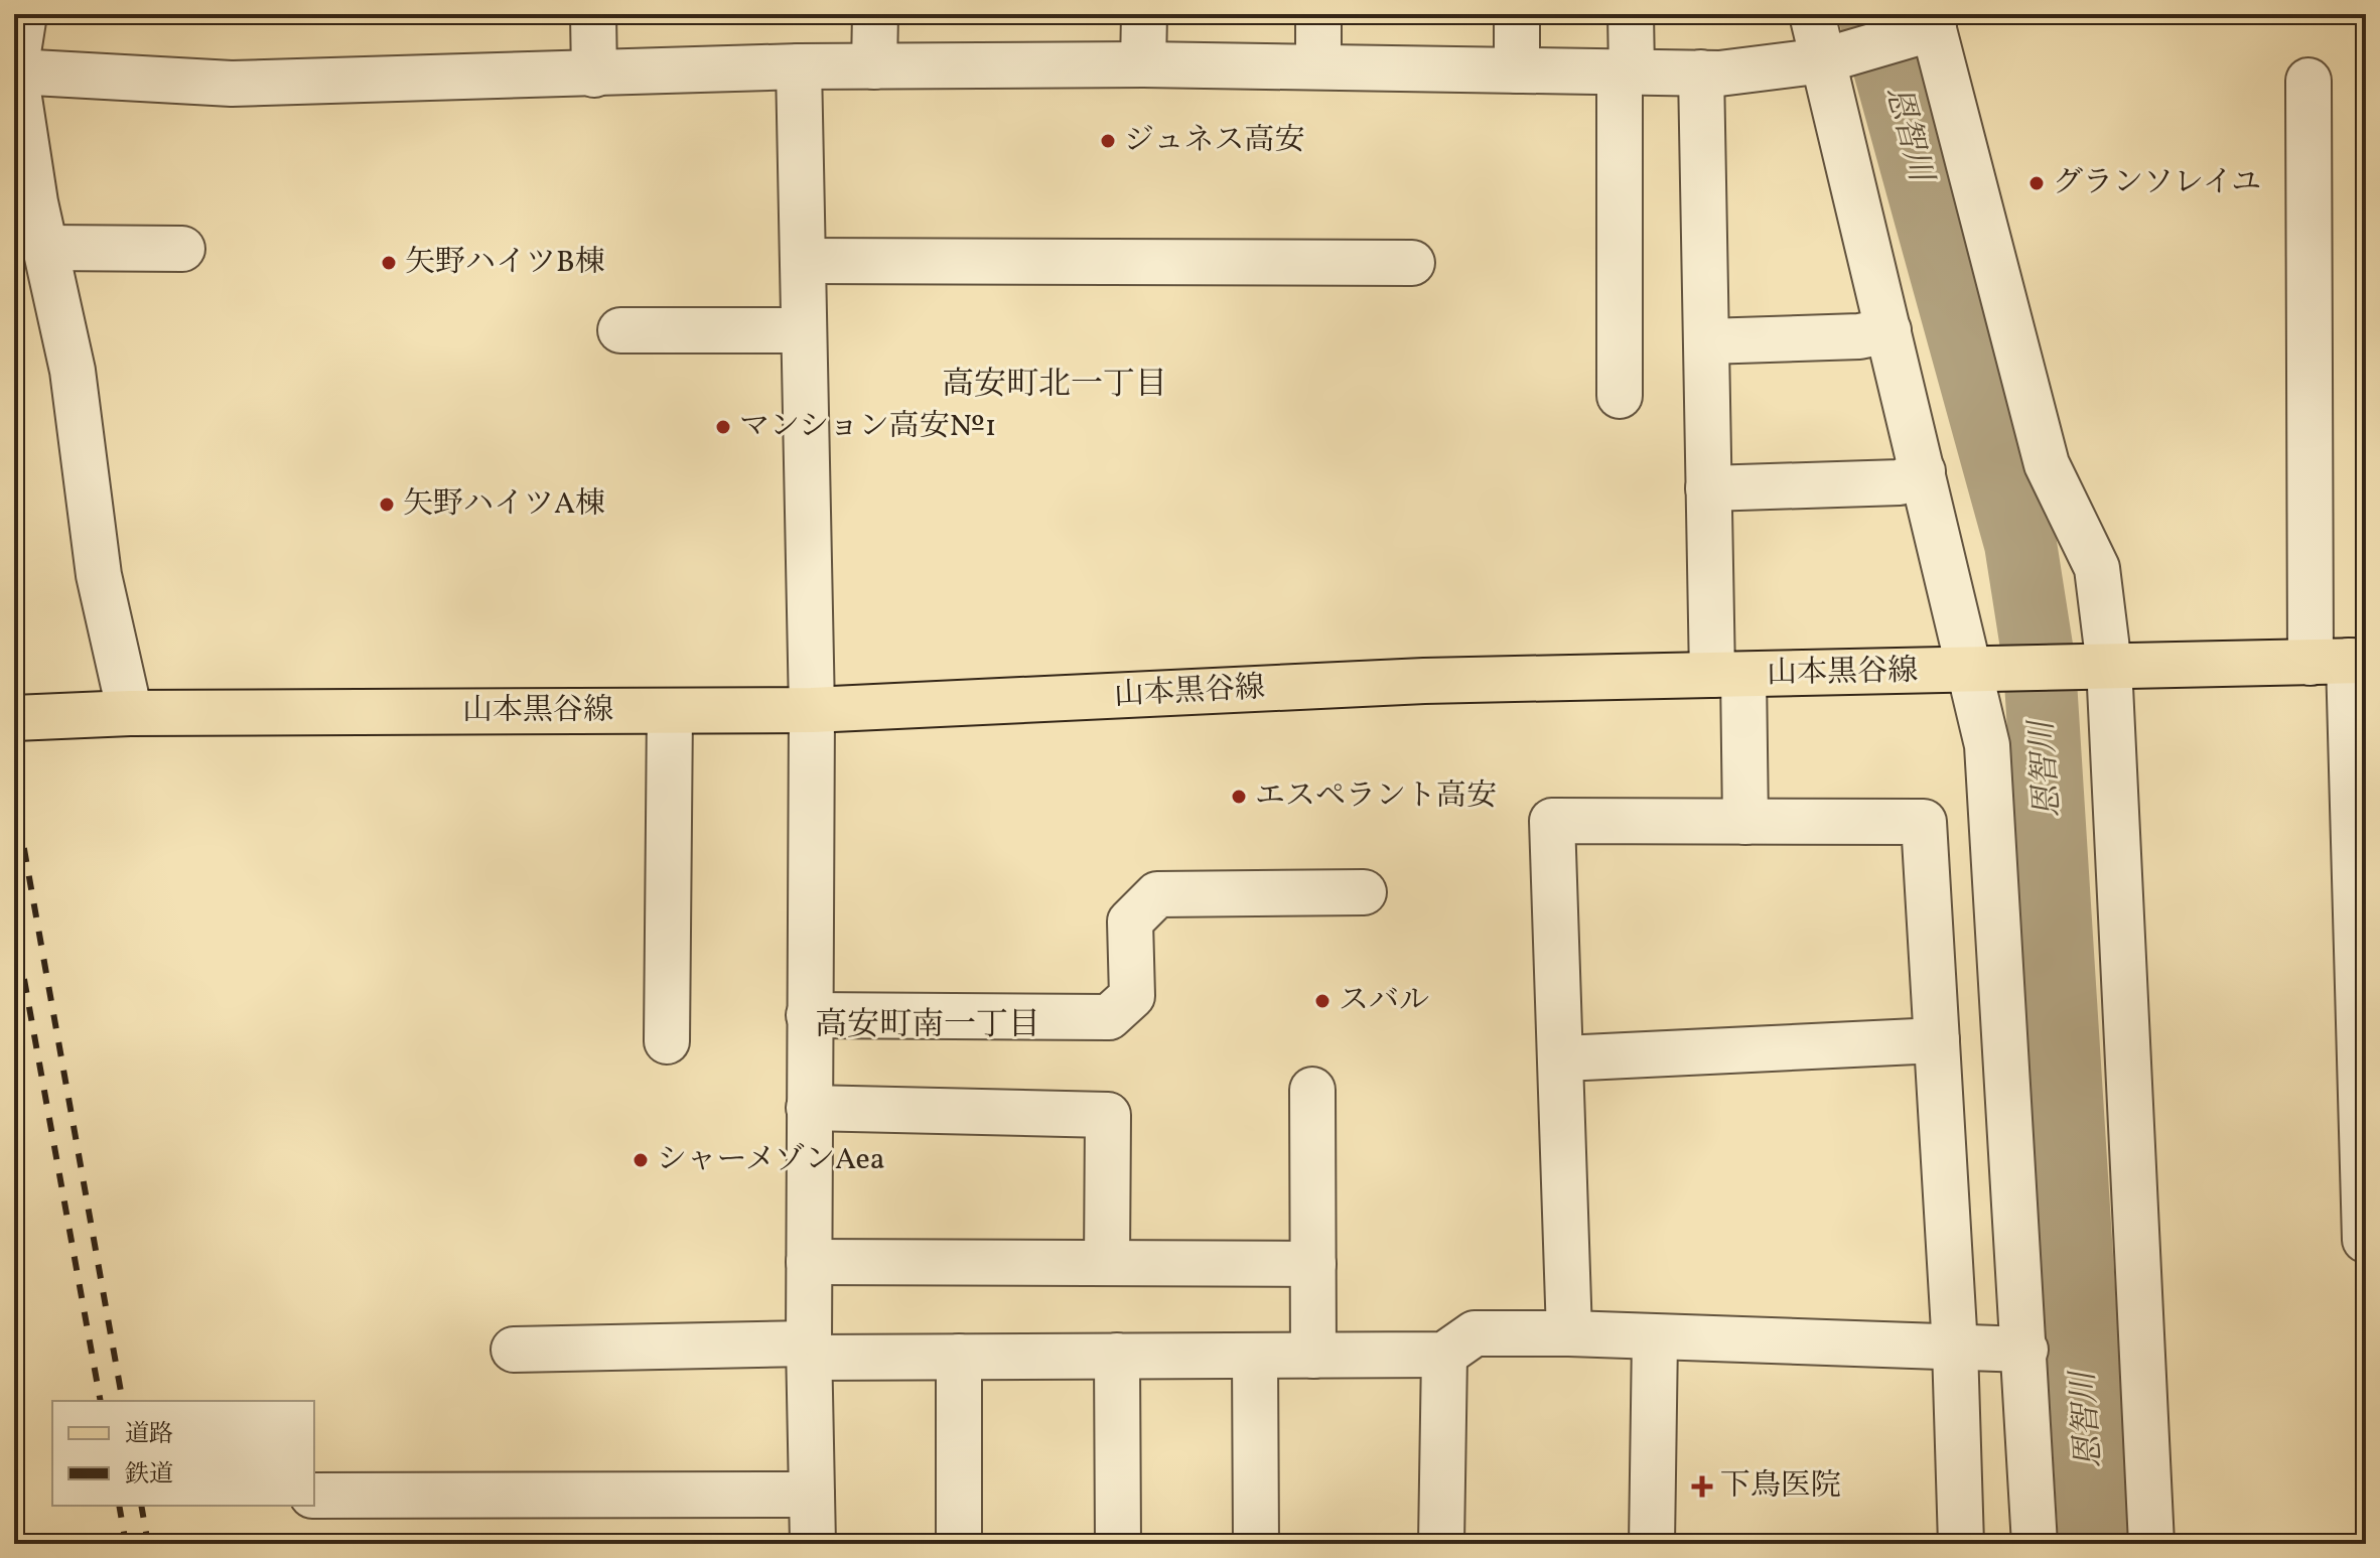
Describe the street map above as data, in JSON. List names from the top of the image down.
{
  "streets": {
    "main road": ["山本黒谷線"]
  },
  "districts": ["高安町北一丁目", "高安町南一丁目"],
  "water": ["恩智川"],
  "places": {
    "other": [
      "ジュネス高安",
      "グランソレイユ",
      "矢野ハイツB棟",
      "マンション高安№1",
      "矢野ハイツA棟",
      "エスペラント高安",
      "スバル",
      "シャーメゾンAea"
    ],
    "health": ["下鳥医院"]
  },
  "legend": ["道路", "鉄道"]
}
